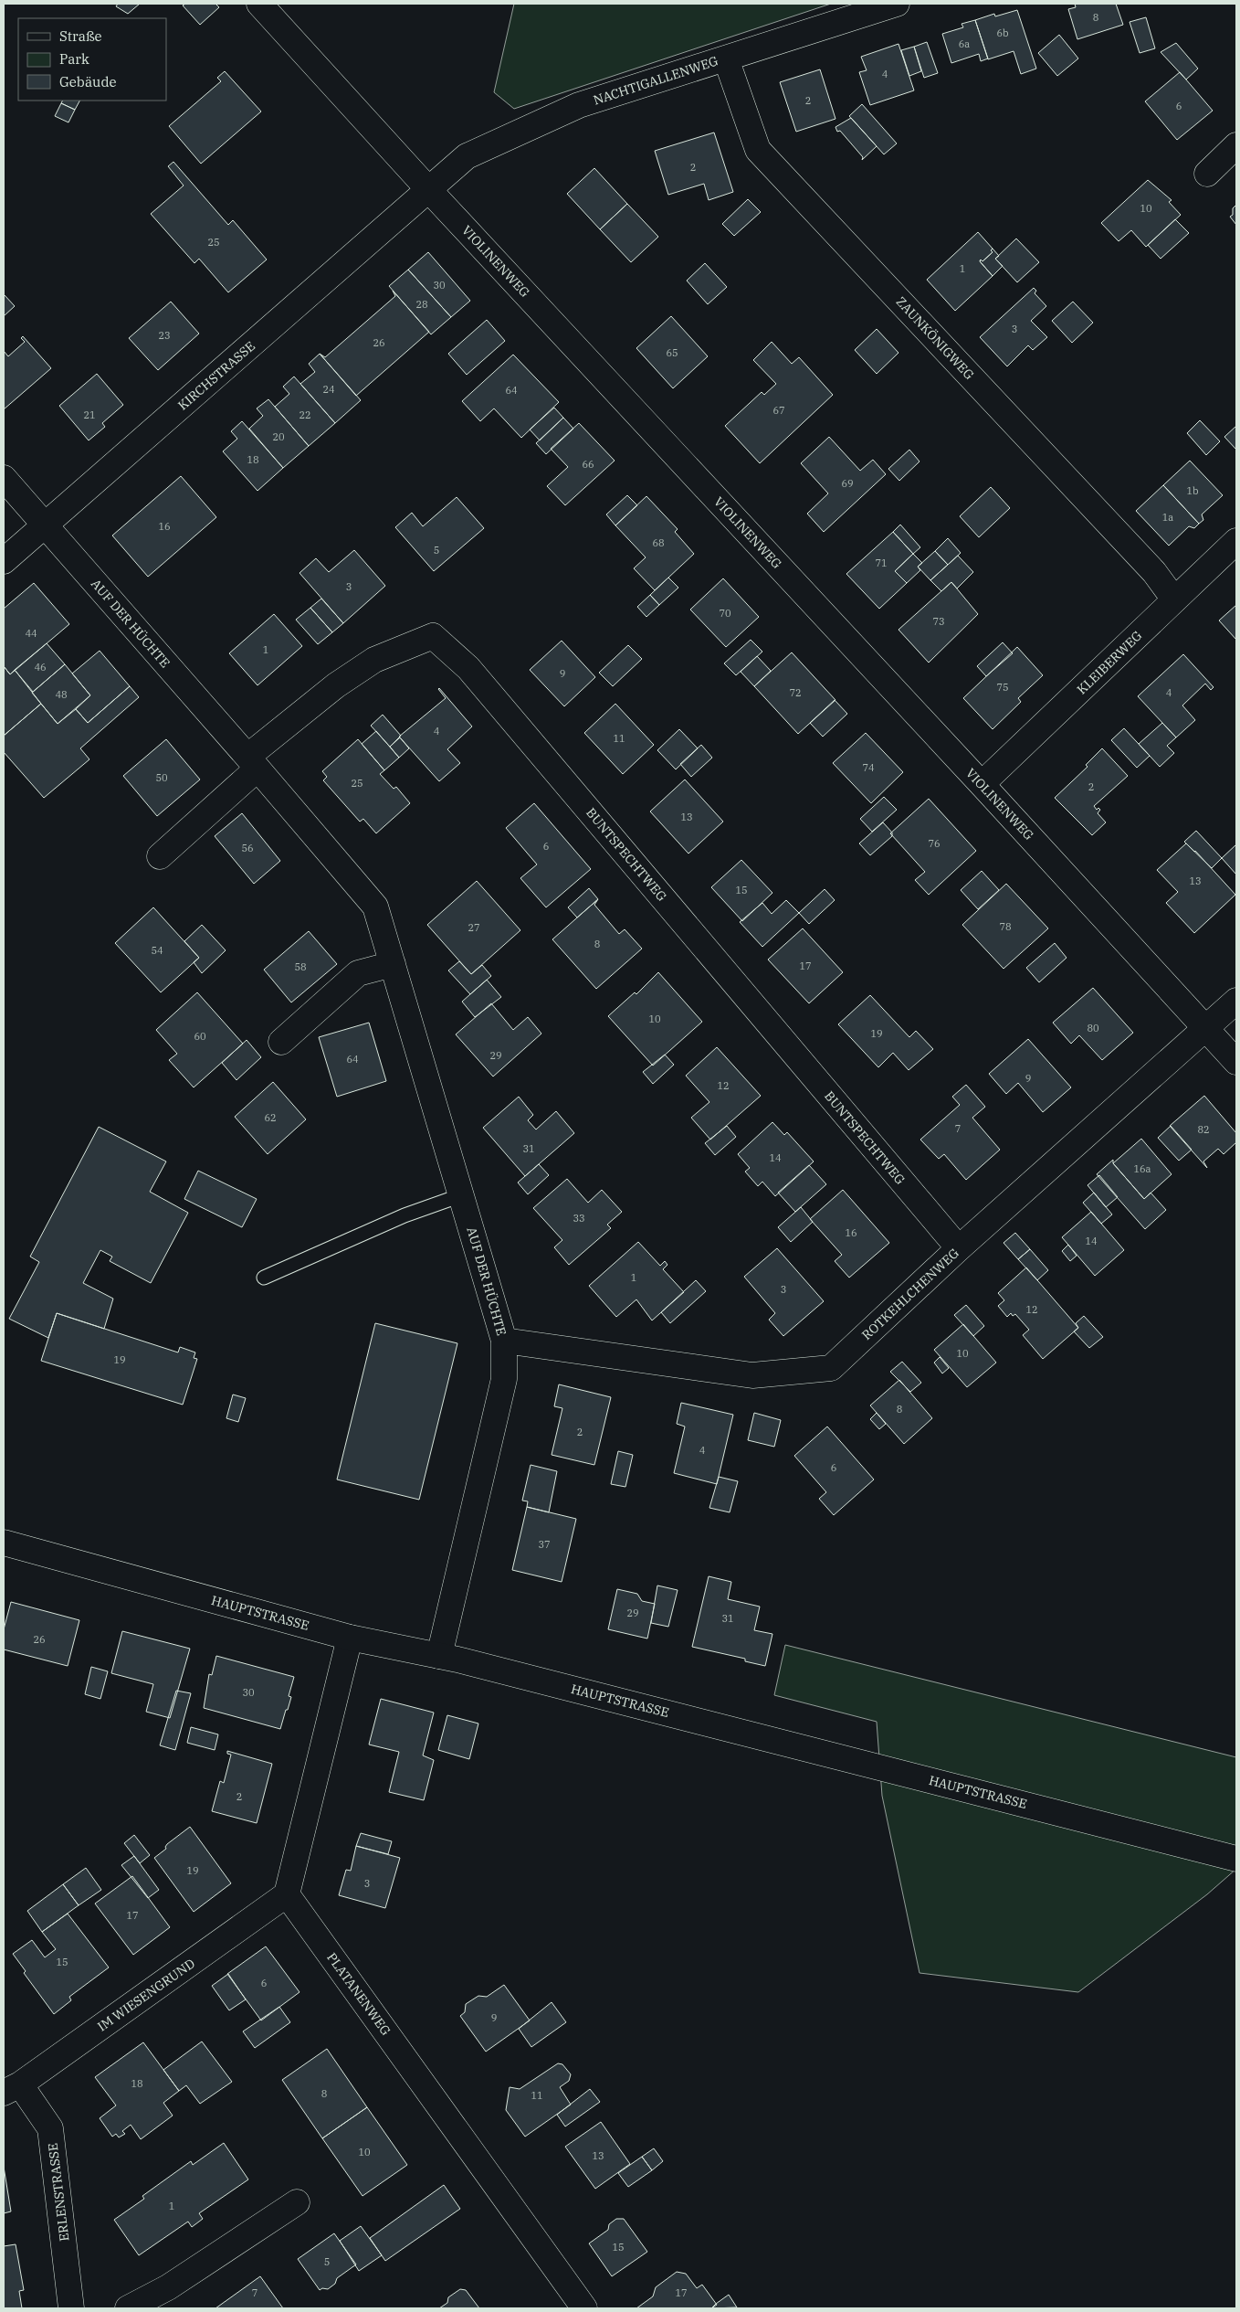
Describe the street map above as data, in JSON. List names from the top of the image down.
{
  "streets": {
    "street": [
      "NACHTIGALLENWEG",
      "VIOLINENWEG",
      "ZAUNKÖNIGWEG",
      "KIRCHSTRASSE",
      "AUF DER HÜCHTE",
      "KLEIBERWEG",
      "BUNTSPECHTWEG",
      "ROTKEHLCHENWEG",
      "HAUPTSTRASSE",
      "PLATANENWEG",
      "IM WIESENGRUND",
      "ERLENSTRASSE"
    ]
  },
  "crossings": [
    ["NACHTIGALLENWEG", "VIOLINENWEG"],
    ["NACHTIGALLENWEG", "ZAUNKÖNIGWEG"],
    ["NACHTIGALLENWEG", "KIRCHSTRASSE"],
    ["VIOLINENWEG", "KIRCHSTRASSE"],
    ["VIOLINENWEG", "KLEIBERWEG"],
    ["VIOLINENWEG", "ROTKEHLCHENWEG"],
    ["ZAUNKÖNIGWEG", "KLEIBERWEG"],
    ["KIRCHSTRASSE", "AUF DER HÜCHTE"],
    ["AUF DER HÜCHTE", "BUNTSPECHTWEG"],
    ["AUF DER HÜCHTE", "ROTKEHLCHENWEG"],
    ["AUF DER HÜCHTE", "HAUPTSTRASSE"],
    ["BUNTSPECHTWEG", "ROTKEHLCHENWEG"],
    ["PLATANENWEG", "IM WIESENGRUND"],
    ["IM WIESENGRUND", "ERLENSTRASSE"]
  ],
  "house_numbers": [
    "8",
    "6b",
    "6a",
    "4",
    "2",
    "6",
    "2",
    "10",
    "25",
    "1",
    "30",
    "28",
    "3",
    "23",
    "26",
    "65",
    "24",
    "64",
    "67",
    "21",
    "22",
    "20",
    "18",
    "66",
    "69",
    "1b",
    "1a",
    "16",
    "68",
    "5",
    "71",
    "3",
    "70",
    "73",
    "44",
    "1",
    "46",
    "9",
    "75",
    "72",
    "4",
    "48",
    "4",
    "11",
    "74",
    "50",
    "25",
    "2",
    "13",
    "76",
    "6",
    "56",
    "13",
    "15",
    "78",
    "27",
    "8",
    "54",
    "17",
    "58",
    "10",
    "80",
    "19",
    "60",
    "29",
    "64",
    "9",
    "12",
    "62",
    "7",
    "82",
    "31",
    "14",
    "16a",
    "33",
    "16",
    "14",
    "1",
    "3",
    "12",
    "10",
    "19",
    "8",
    "2",
    "4",
    "6",
    "37",
    "29",
    "31",
    "26",
    "30",
    "2",
    "19",
    "3",
    "17",
    "15",
    "6",
    "9",
    "18",
    "8",
    "11",
    "10",
    "13",
    "1",
    "15",
    "5",
    "7",
    "17"
  ],
  "legend": ["Straße", "Park", "Gebäude"]
}
